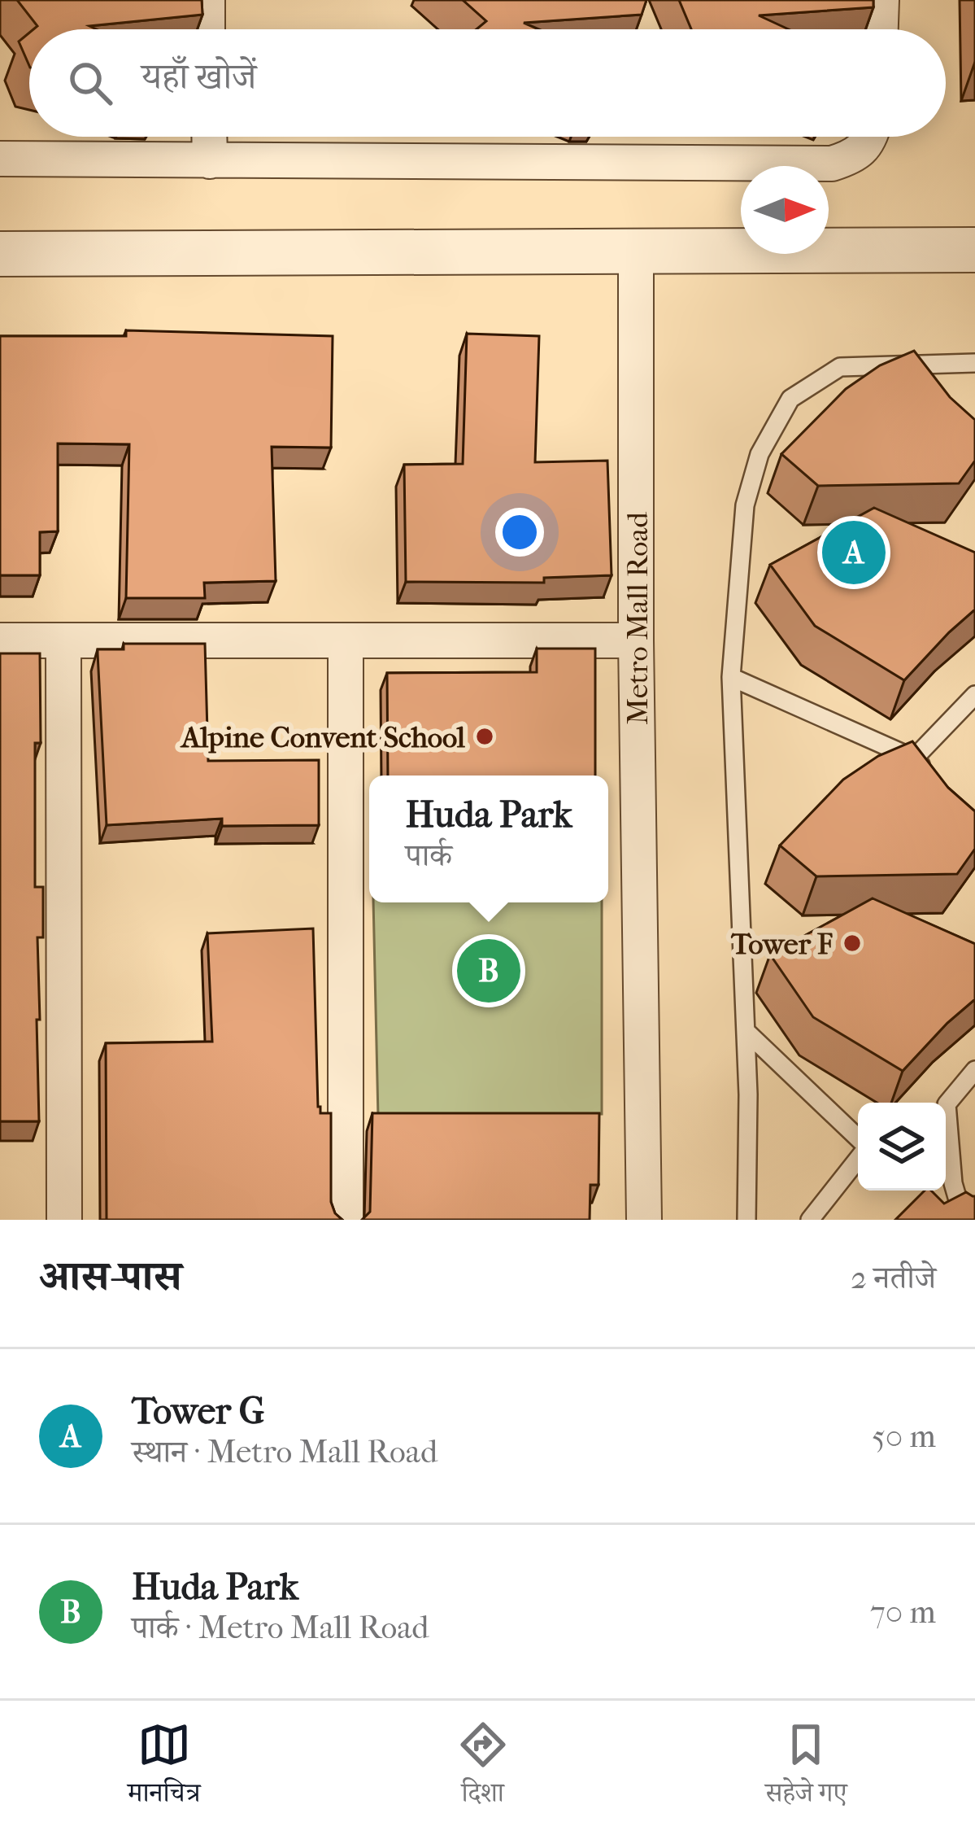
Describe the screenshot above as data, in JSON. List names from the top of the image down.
{
  "streets": {
    "street": ["Metro Mall Road"]
  },
  "places": ["Alpine Convent School", "Tower F"],
  "north": "right",
  "page": {
    "search": "यहाँ खोजें",
    "pins": ["A", "B"],
    "popup": ["Huda Park", "पार्क"],
    "heading": ["आस-पास", "2 नतीजे"],
    "list": [
      {
        "mark": "A",
        "name": "Tower G",
        "note": "स्थान · Metro Mall Road",
        "value": "50 m"
      },
      {
        "mark": "B",
        "name": "Huda Park",
        "note": "पार्क · Metro Mall Road",
        "value": "70 m"
      }
    ],
    "nav": ["मानचित्र", "दिशा", "सहेजे गए"]
  }
}
